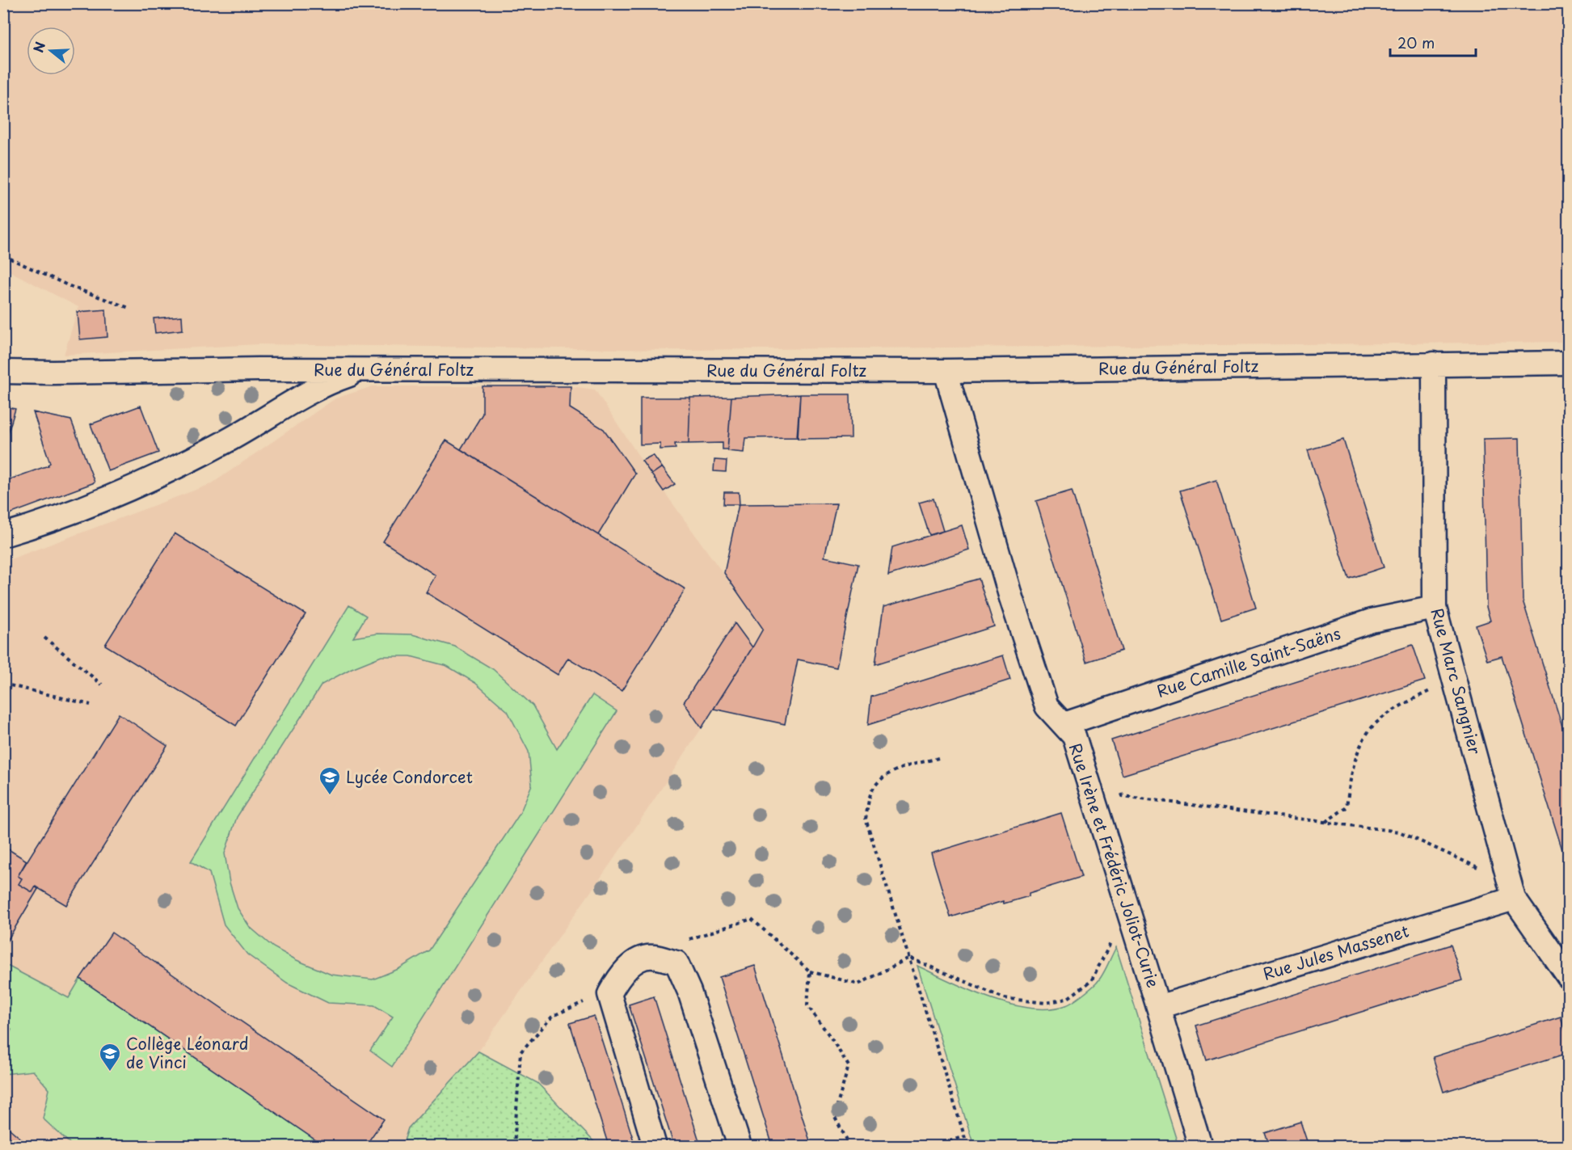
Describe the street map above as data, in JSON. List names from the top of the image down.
{
  "streets": {
    "street": [
      "Rue du Général Foltz",
      "Rue Camille Saint-Saëns",
      "Rue Marc Sangnier",
      "Rue Irène et Frédéric Joliot-Curie",
      "Rue Jules Massenet"
    ]
  },
  "crossings": [
    ["Rue du Général Foltz", "Rue Marc Sangnier"],
    ["Rue du Général Foltz", "Rue Irène et Frédéric Joliot-Curie"],
    ["Rue Camille Saint-Saëns", "Rue Marc Sangnier"],
    ["Rue Camille Saint-Saëns", "Rue Irène et Frédéric Joliot-Curie"],
    ["Rue Marc Sangnier", "Rue Jules Massenet"],
    ["Rue Irène et Frédéric Joliot-Curie", "Rue Jules Massenet"]
  ],
  "places": {
    "school or university": ["Lycée Condorcet", "Collège Léonard de Vinci"]
  },
  "scale_bar": "20 m",
  "north": "left"
}
